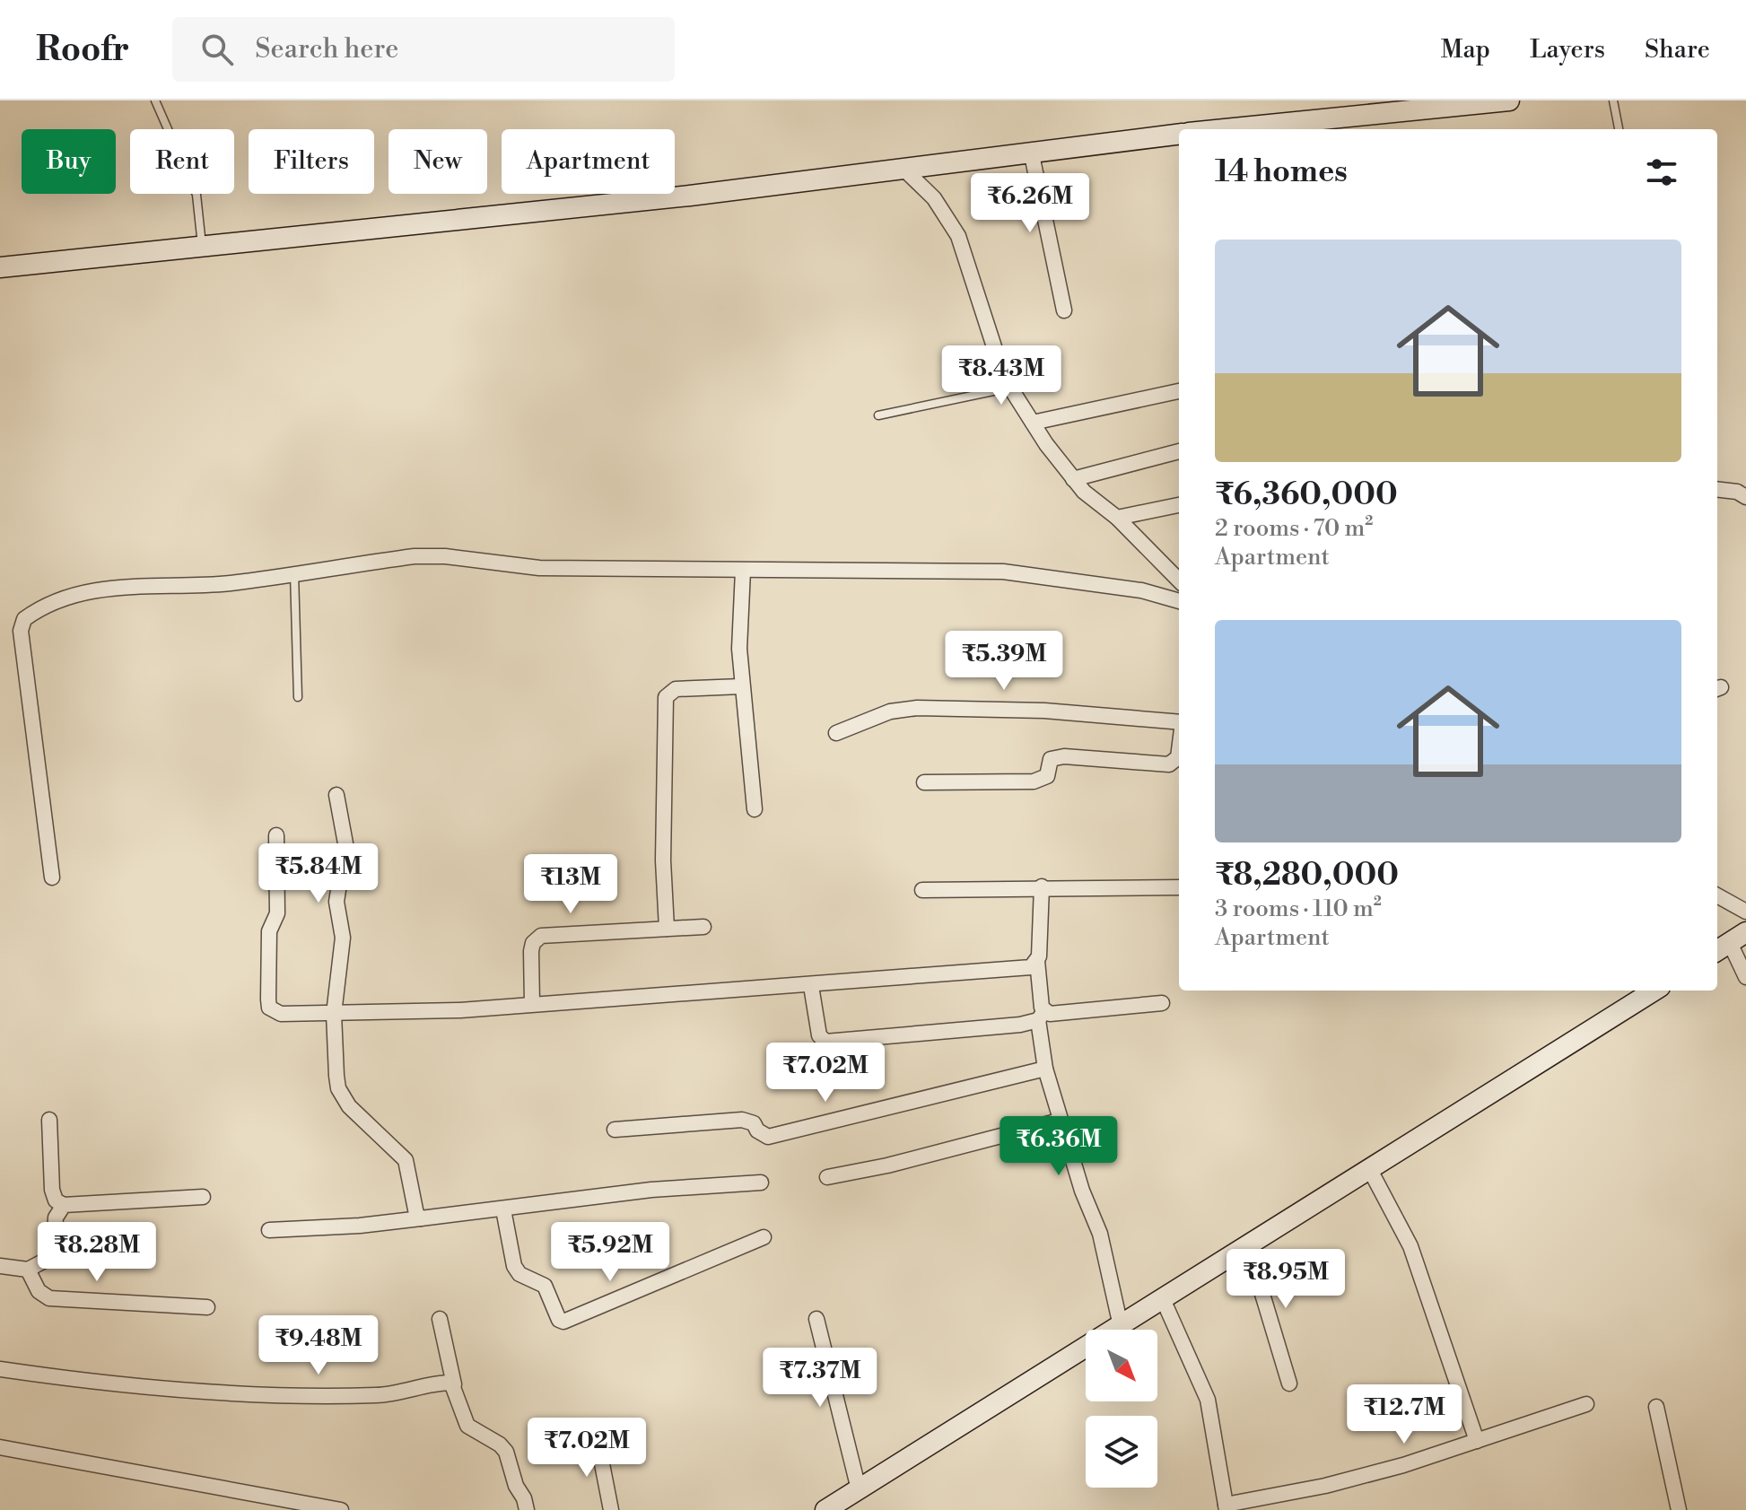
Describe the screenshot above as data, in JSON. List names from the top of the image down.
{
  "north": "bottom right",
  "page": {
    "header": "Roofr",
    "search": "Search here",
    "nav": ["Map", "Layers", "Share"],
    "chip": [
      "Buy",
      "Rent",
      "Filters",
      "New",
      "Apartment"
    ],
    "heading": "14 homes",
    "price": [
      "₹6.26M",
      "₹8.43M",
      "₹5.39M",
      "₹5.84M",
      "₹13M",
      "₹7.02M",
      "₹6.36M",
      "₹8.28M",
      "₹5.92M",
      "₹8.95M",
      "₹9.48M",
      "₹7.37M",
      "₹12.7M",
      "₹7.02M"
    ],
    "list": [
      {
        "name": "₹6,360,000",
        "note": "2 rooms · 70 m² · Apartment"
      },
      {
        "name": "₹8,280,000",
        "note": "3 rooms · 110 m² · Apartment"
      }
    ]
  }
}
